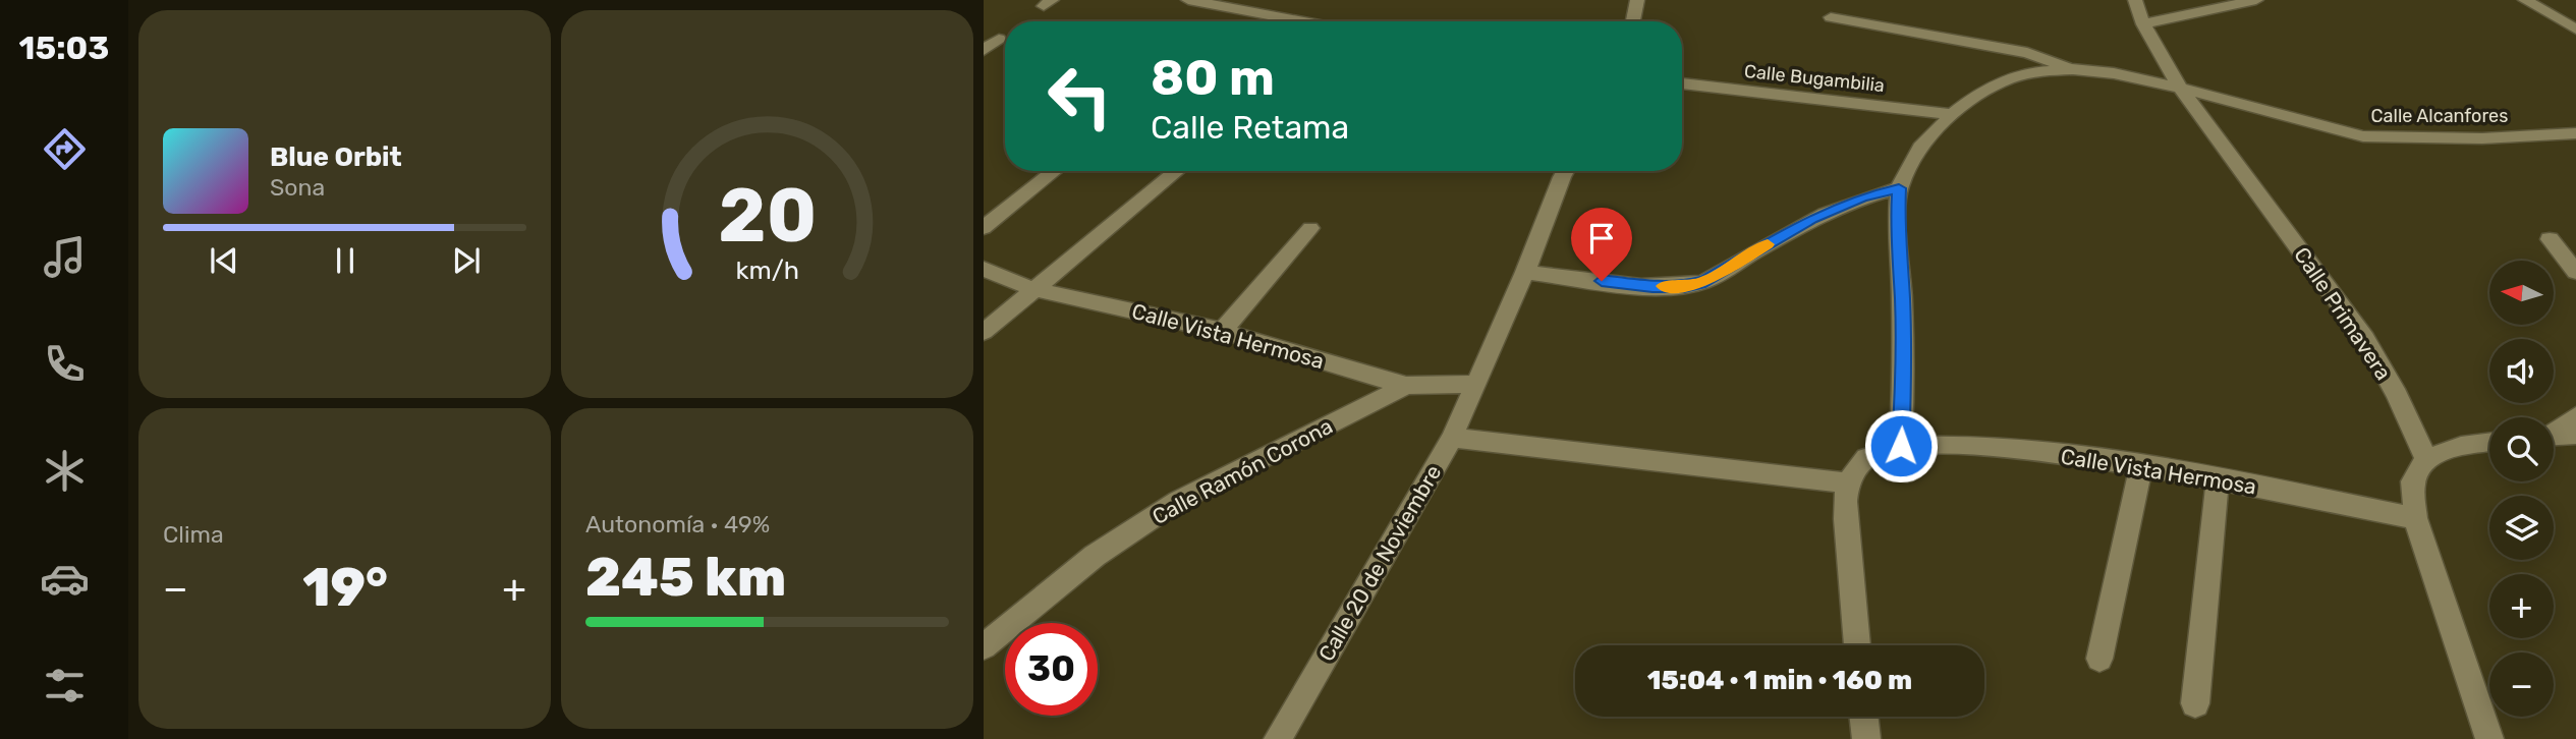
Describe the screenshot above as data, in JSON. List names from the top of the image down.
{
  "streets": {
    "street": [
      "Calle Bugambilia",
      "Calle Alcanfores",
      "Calle Primavera",
      "Calle Vista Hermosa",
      "Calle Ramón Corona",
      "Calle 20 de Noviembre"
    ]
  },
  "crossings": [
    ["Calle Alcanfores", "Calle Primavera"],
    ["Calle Vista Hermosa", "Calle Ramón Corona"],
    ["Calle Vista Hermosa", "Calle 20 de Noviembre"]
  ],
  "north": "left",
  "page": {
    "tabs": "15:03",
    "turn": ["80 m", "Calle Retama"],
    "song": ["Blue Orbit", "Sona"],
    "map_buttons": ["+", "−"],
    "tile": [
      "Clima",
      ["Autonomía · 49%", "245 km"]
    ],
    "heat": ["−", "19°", "+"],
    "limit": "30",
    "trip": "15:04 · 1 min · 160 m",
    "gauge": ["20", "km/h"]
  }
}
